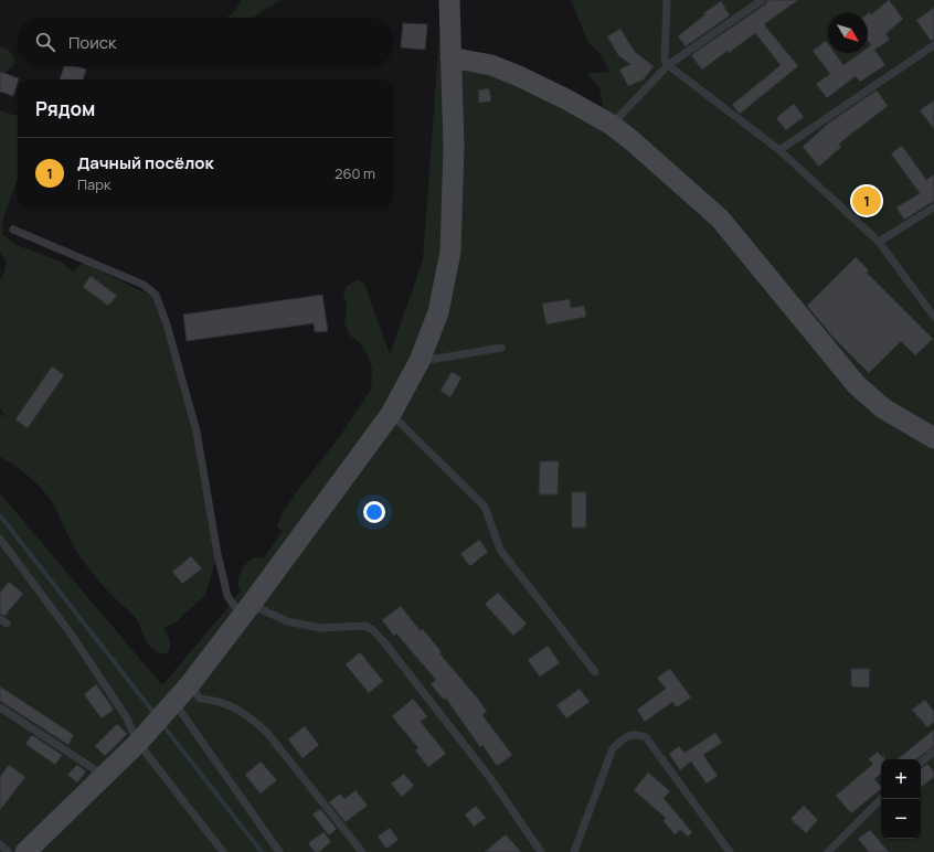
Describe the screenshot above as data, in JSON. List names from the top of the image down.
{
  "north": "bottom right",
  "page": {
    "search": "Поиск",
    "heading": "Рядом",
    "list": [
      {
        "mark": "1",
        "name": "Дачный посёлок",
        "note": "Парк",
        "value": "260 m"
      }
    ],
    "pins": "1",
    "map_buttons": ["+", "−"]
  }
}
